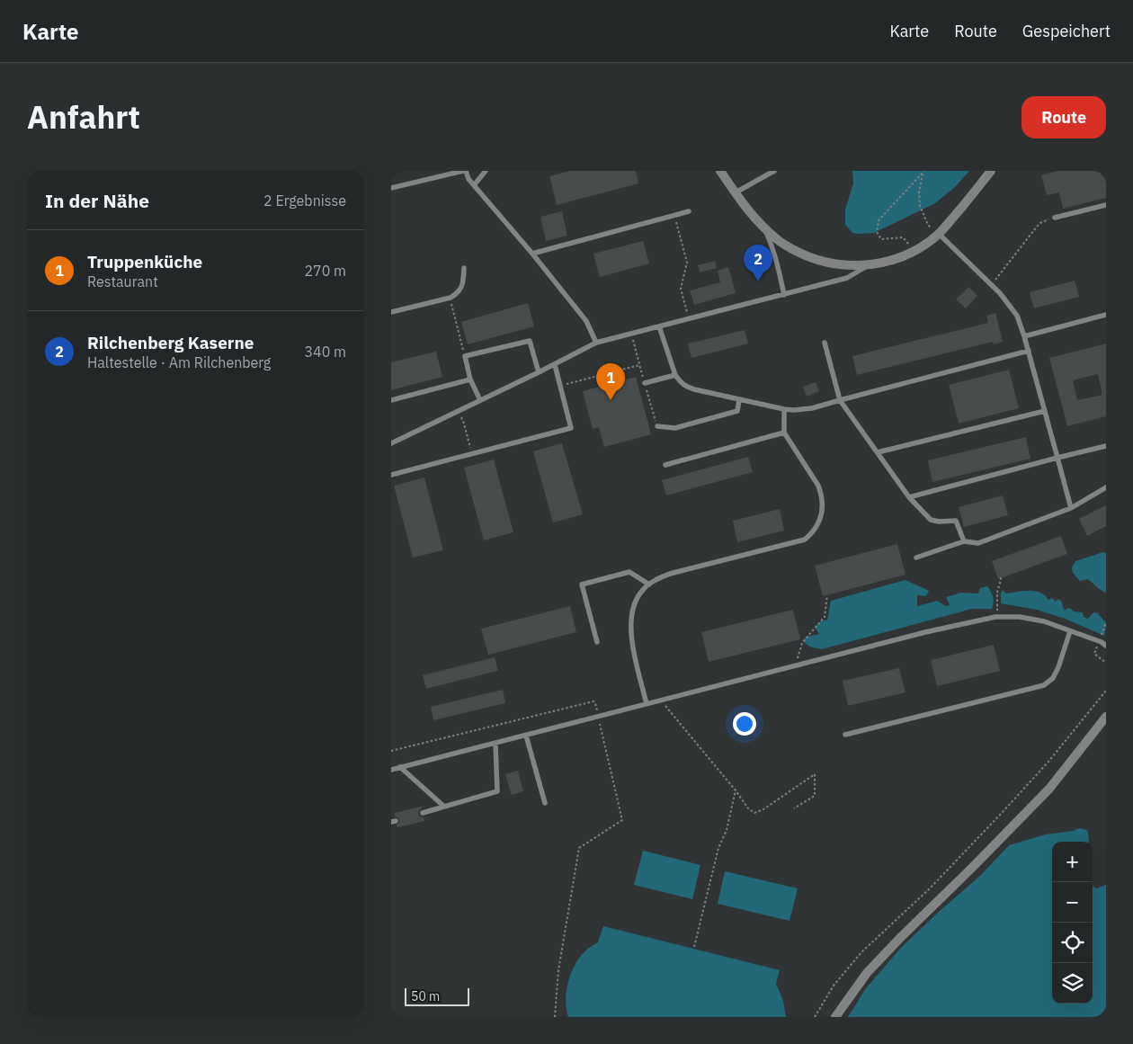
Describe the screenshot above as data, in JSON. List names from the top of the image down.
{
  "scale_bar": "50 m",
  "page": {
    "header": "Karte",
    "nav": ["Karte", "Route", "Gespeichert"],
    "title": "Anfahrt",
    "buttons": "Route",
    "heading": ["In der Nähe", "2 Ergebnisse"],
    "list": [
      {
        "mark": "1",
        "name": "Truppenküche",
        "note": "Restaurant",
        "value": "270 m"
      },
      {
        "mark": "2",
        "name": "Rilchenberg Kaserne",
        "note": "Haltestelle · Am Rilchenberg",
        "value": "340 m"
      }
    ],
    "pins": ["2", "1"],
    "map_buttons": ["+", "−"],
    "scale": "50 m"
  }
}
